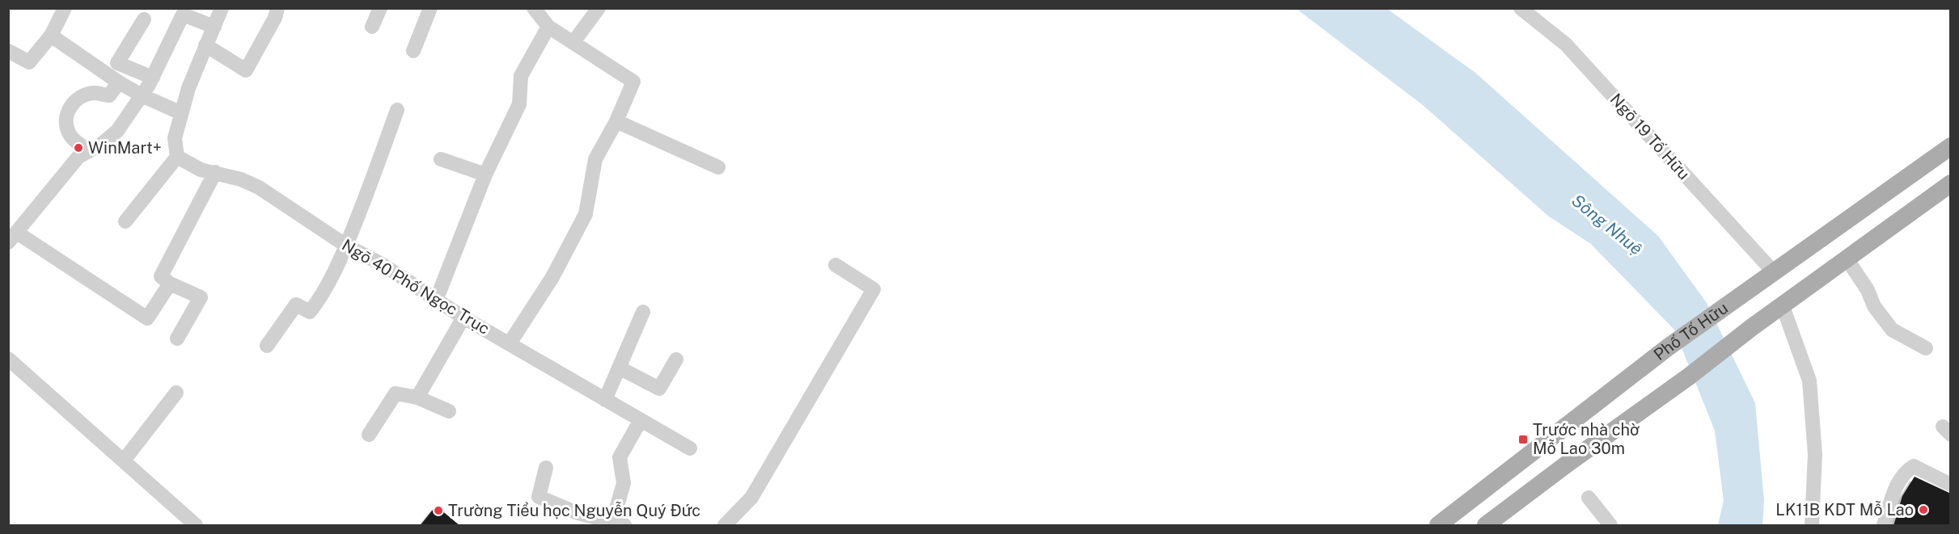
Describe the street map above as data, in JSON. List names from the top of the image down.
{
  "streets": {
    "main road": ["Phố Tố Hữu"],
    "street": ["Ngõ 19 Tố Hữu", "Ngõ 40 Phố Ngọc Trục"]
  },
  "crossings": [
    ["Ngõ 19 Tố Hữu", "Phố Tố Hữu"]
  ],
  "water": ["Sông Nhuệ"],
  "places": {
    "other": ["WinMart+", "LK11B KDT Mỗ Lao", "Trường Tiểu học Nguyễn Quý Đức"],
    "transit": ["Trước nhà chờ Mỗ Lao 30m"]
  }
}
